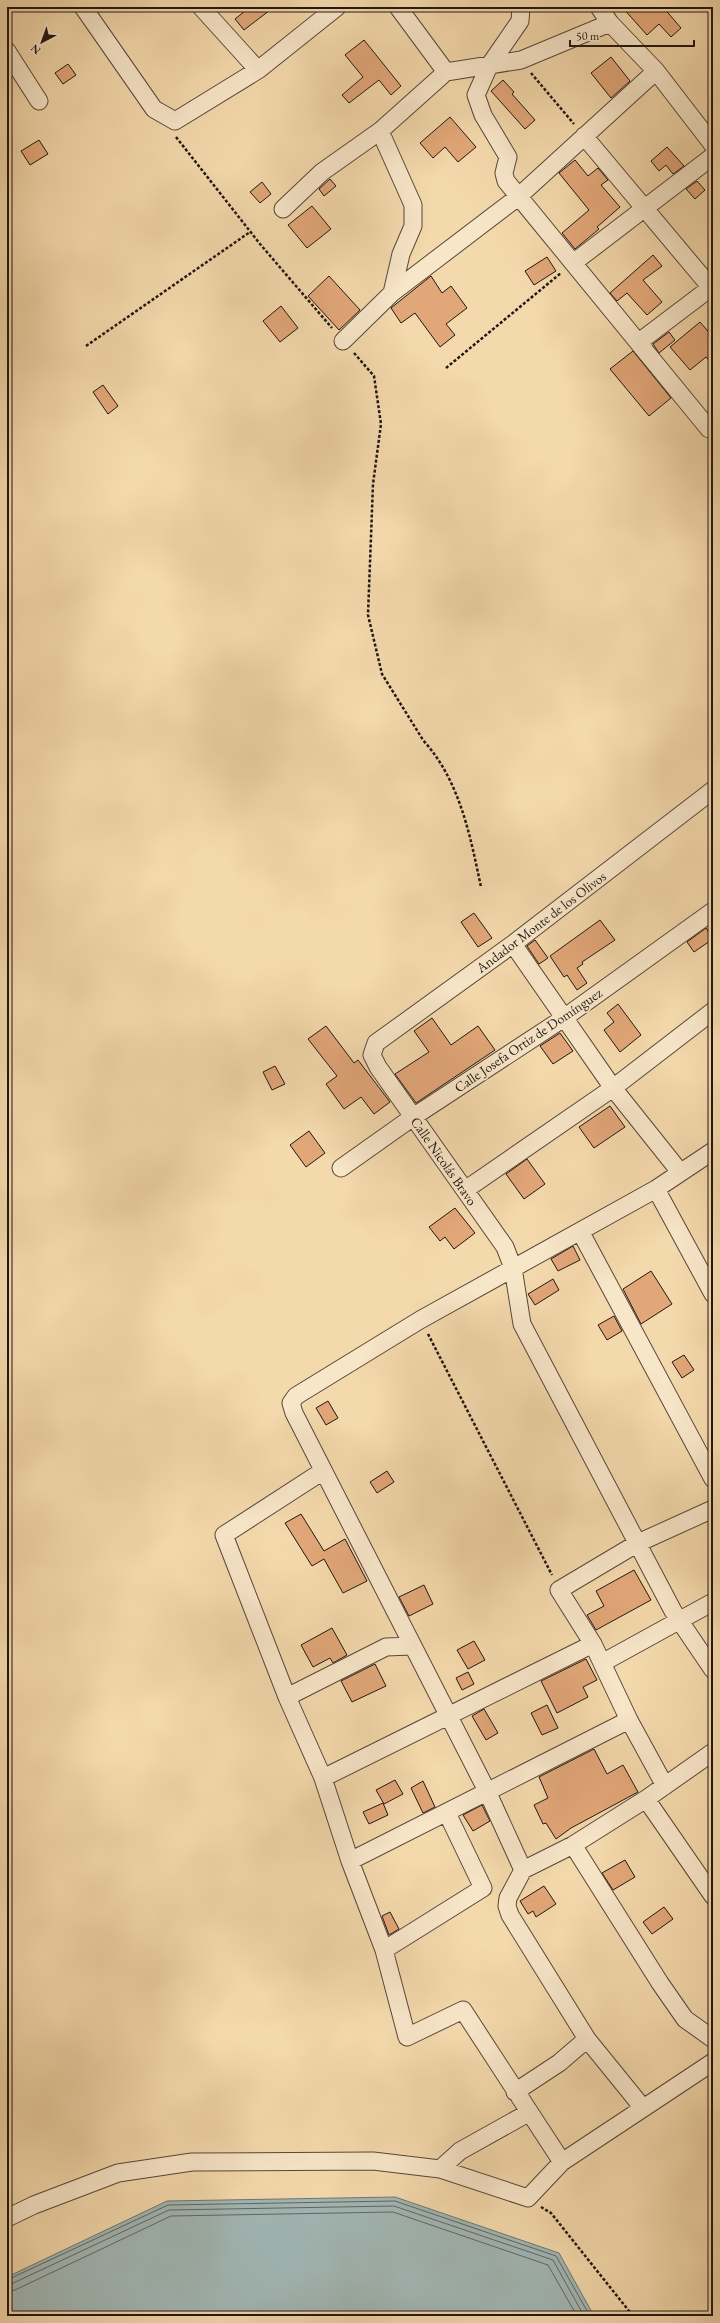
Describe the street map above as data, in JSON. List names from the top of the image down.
{
  "streets": {
    "street": ["Andador Monte de los Olivos", "Calle Josefa Ortiz de Domínguez", "Calle Nicolás Bravo"]
  },
  "crossings": [
    ["Andador Monte de los Olivos", "Calle Nicolás Bravo"],
    ["Calle Josefa Ortiz de Domínguez", "Calle Nicolás Bravo"]
  ],
  "scale_bar": "50 m",
  "north": "bottom left"
}
